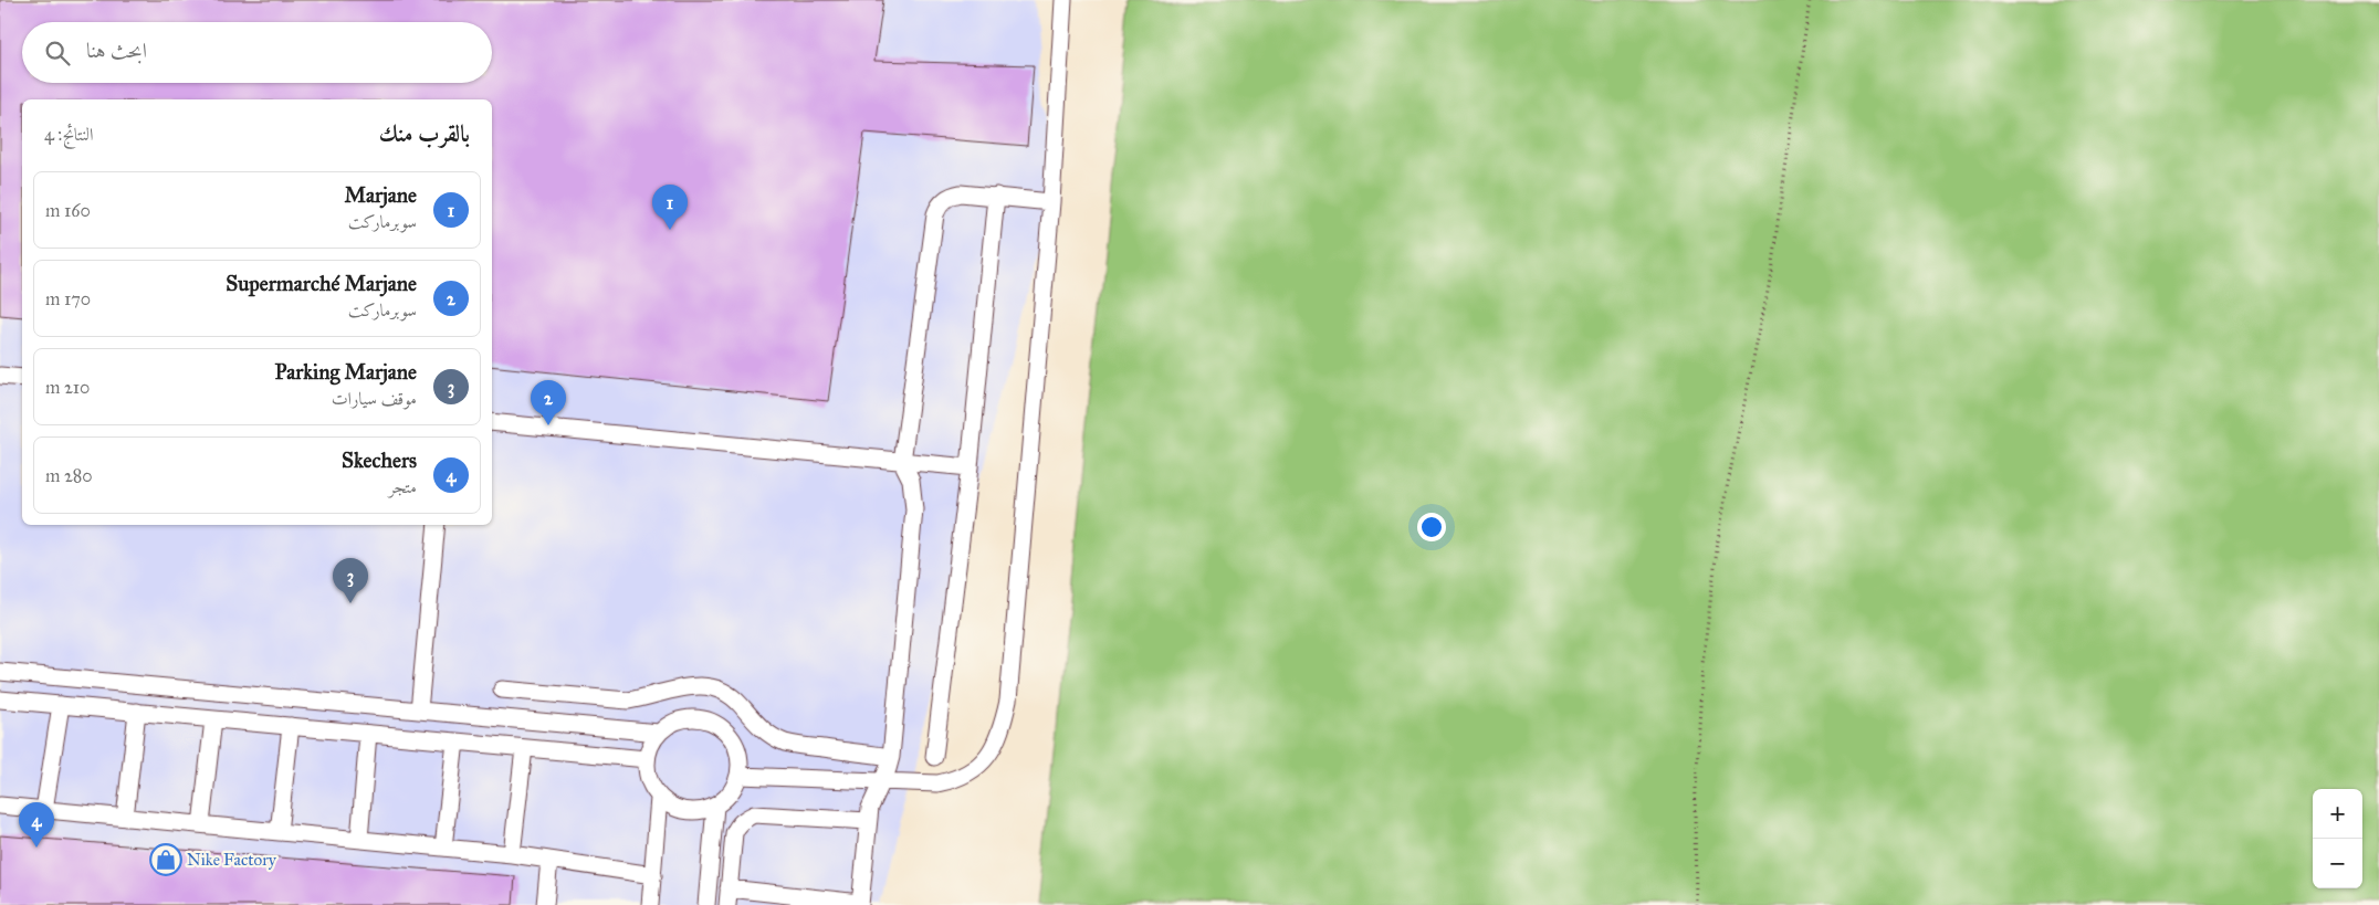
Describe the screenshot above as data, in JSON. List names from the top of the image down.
{
  "places": {
    "shop": ["Nike Factory"]
  },
  "page": {
    "search": "ابحث هنا",
    "heading": ["بالقرب منك", "النتائج: 4"],
    "list": [
      {
        "mark": "1",
        "name": "Marjane",
        "note": "سوبرماركت",
        "value": "160 m"
      },
      {
        "mark": "2",
        "name": "Supermarché Marjane",
        "note": "سوبرماركت",
        "value": "170 m"
      },
      {
        "mark": "3",
        "name": "Parking Marjane",
        "note": "موقف سيارات",
        "value": "210 m"
      },
      {
        "mark": "4",
        "name": "Skechers",
        "note": "متجر",
        "value": "280 m"
      }
    ],
    "pins": [
      "1",
      "2",
      "3",
      "4"
    ],
    "map_buttons": ["+", "−"]
  }
}
